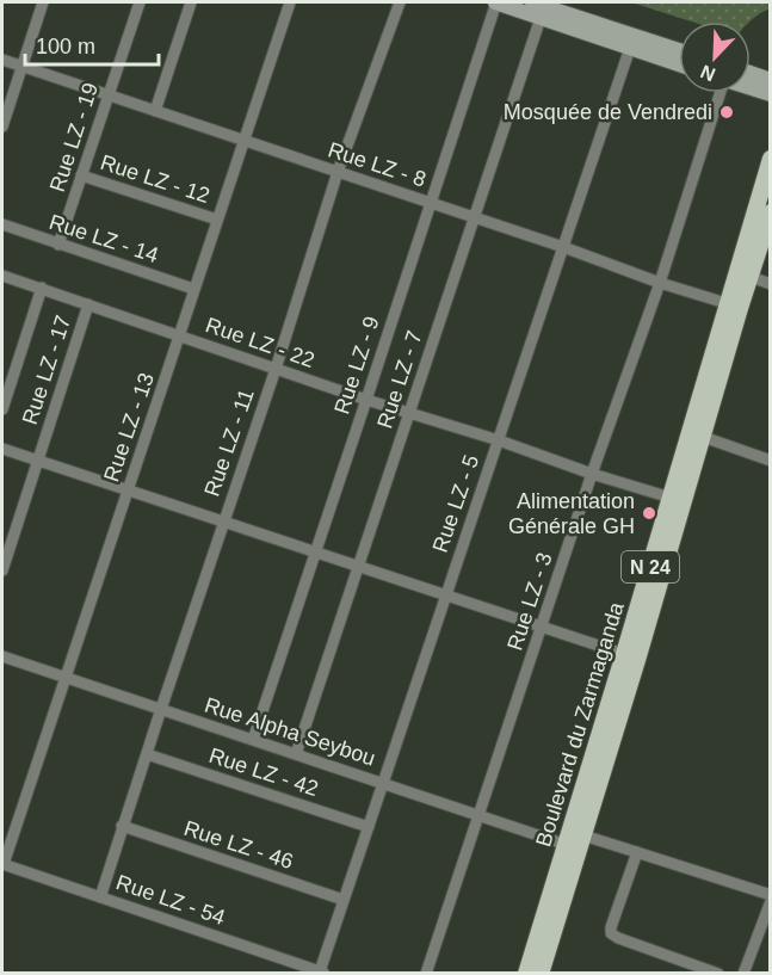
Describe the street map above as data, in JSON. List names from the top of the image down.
{
  "streets": {
    "main road": ["N 24", "Boulevard du Zarmaganda"],
    "street": [
      "Rue LZ - 19",
      "Rue LZ - 8",
      "Rue LZ - 12",
      "Rue LZ - 14",
      "Rue LZ - 22",
      "Rue LZ - 9",
      "Rue LZ - 17",
      "Rue LZ - 7",
      "Rue LZ - 13",
      "Rue LZ - 11",
      "Rue LZ - 5",
      "Rue LZ - 3",
      "Rue Alpha Seybou",
      "Rue LZ - 42",
      "Rue LZ - 46",
      "Rue LZ - 54"
    ]
  },
  "crossings": [
    ["Rue LZ - 19", "Rue LZ - 8"],
    ["Rue LZ - 19", "Rue LZ - 12"],
    ["Rue LZ - 19", "Rue LZ - 14"],
    ["Rue LZ - 8", "Rue LZ - 9"],
    ["Rue LZ - 8", "Rue LZ - 7"],
    ["Rue LZ - 8", "Rue LZ - 13"],
    ["Rue LZ - 8", "Rue LZ - 11"],
    ["Rue LZ - 8", "Rue LZ - 5"],
    ["Rue LZ - 8", "Rue LZ - 3"],
    ["Rue LZ - 8", "Boulevard du Zarmaganda"],
    ["Rue LZ - 12", "Rue LZ - 13"],
    ["Rue LZ - 14", "Rue LZ - 13"],
    ["Rue LZ - 22", "Rue LZ - 9"],
    ["Rue LZ - 22", "Rue LZ - 17"],
    ["Rue LZ - 22", "Rue LZ - 7"],
    ["Rue LZ - 22", "Rue LZ - 13"],
    ["Rue LZ - 22", "Rue LZ - 11"],
    ["Rue LZ - 22", "Rue LZ - 5"],
    ["Rue LZ - 22", "Rue LZ - 3"],
    ["Rue LZ - 22", "Boulevard du Zarmaganda"],
    ["Rue LZ - 9", "Rue Alpha Seybou"],
    ["Rue LZ - 7", "Rue Alpha Seybou"],
    ["Rue LZ - 13", "Rue Alpha Seybou"],
    ["Rue LZ - 13", "Rue LZ - 54"],
    ["Rue LZ - 11", "Rue Alpha Seybou"],
    ["Rue LZ - 11", "Rue LZ - 42"],
    ["Rue LZ - 11", "Rue LZ - 46"],
    ["Rue LZ - 11", "Rue LZ - 54"],
    ["Rue LZ - 5", "Rue Alpha Seybou"],
    ["Rue LZ - 5", "Rue LZ - 42"],
    ["Rue LZ - 5", "Rue LZ - 46"],
    ["Rue LZ - 5", "Rue LZ - 54"],
    ["Rue LZ - 3", "Rue Alpha Seybou"],
    ["Boulevard du Zarmaganda", "Rue Alpha Seybou"]
  ],
  "places": ["Mosquée de Vendredi", "Alimentation Générale GH"],
  "scale_bar": "100 m",
  "north": "bottom left"
}
